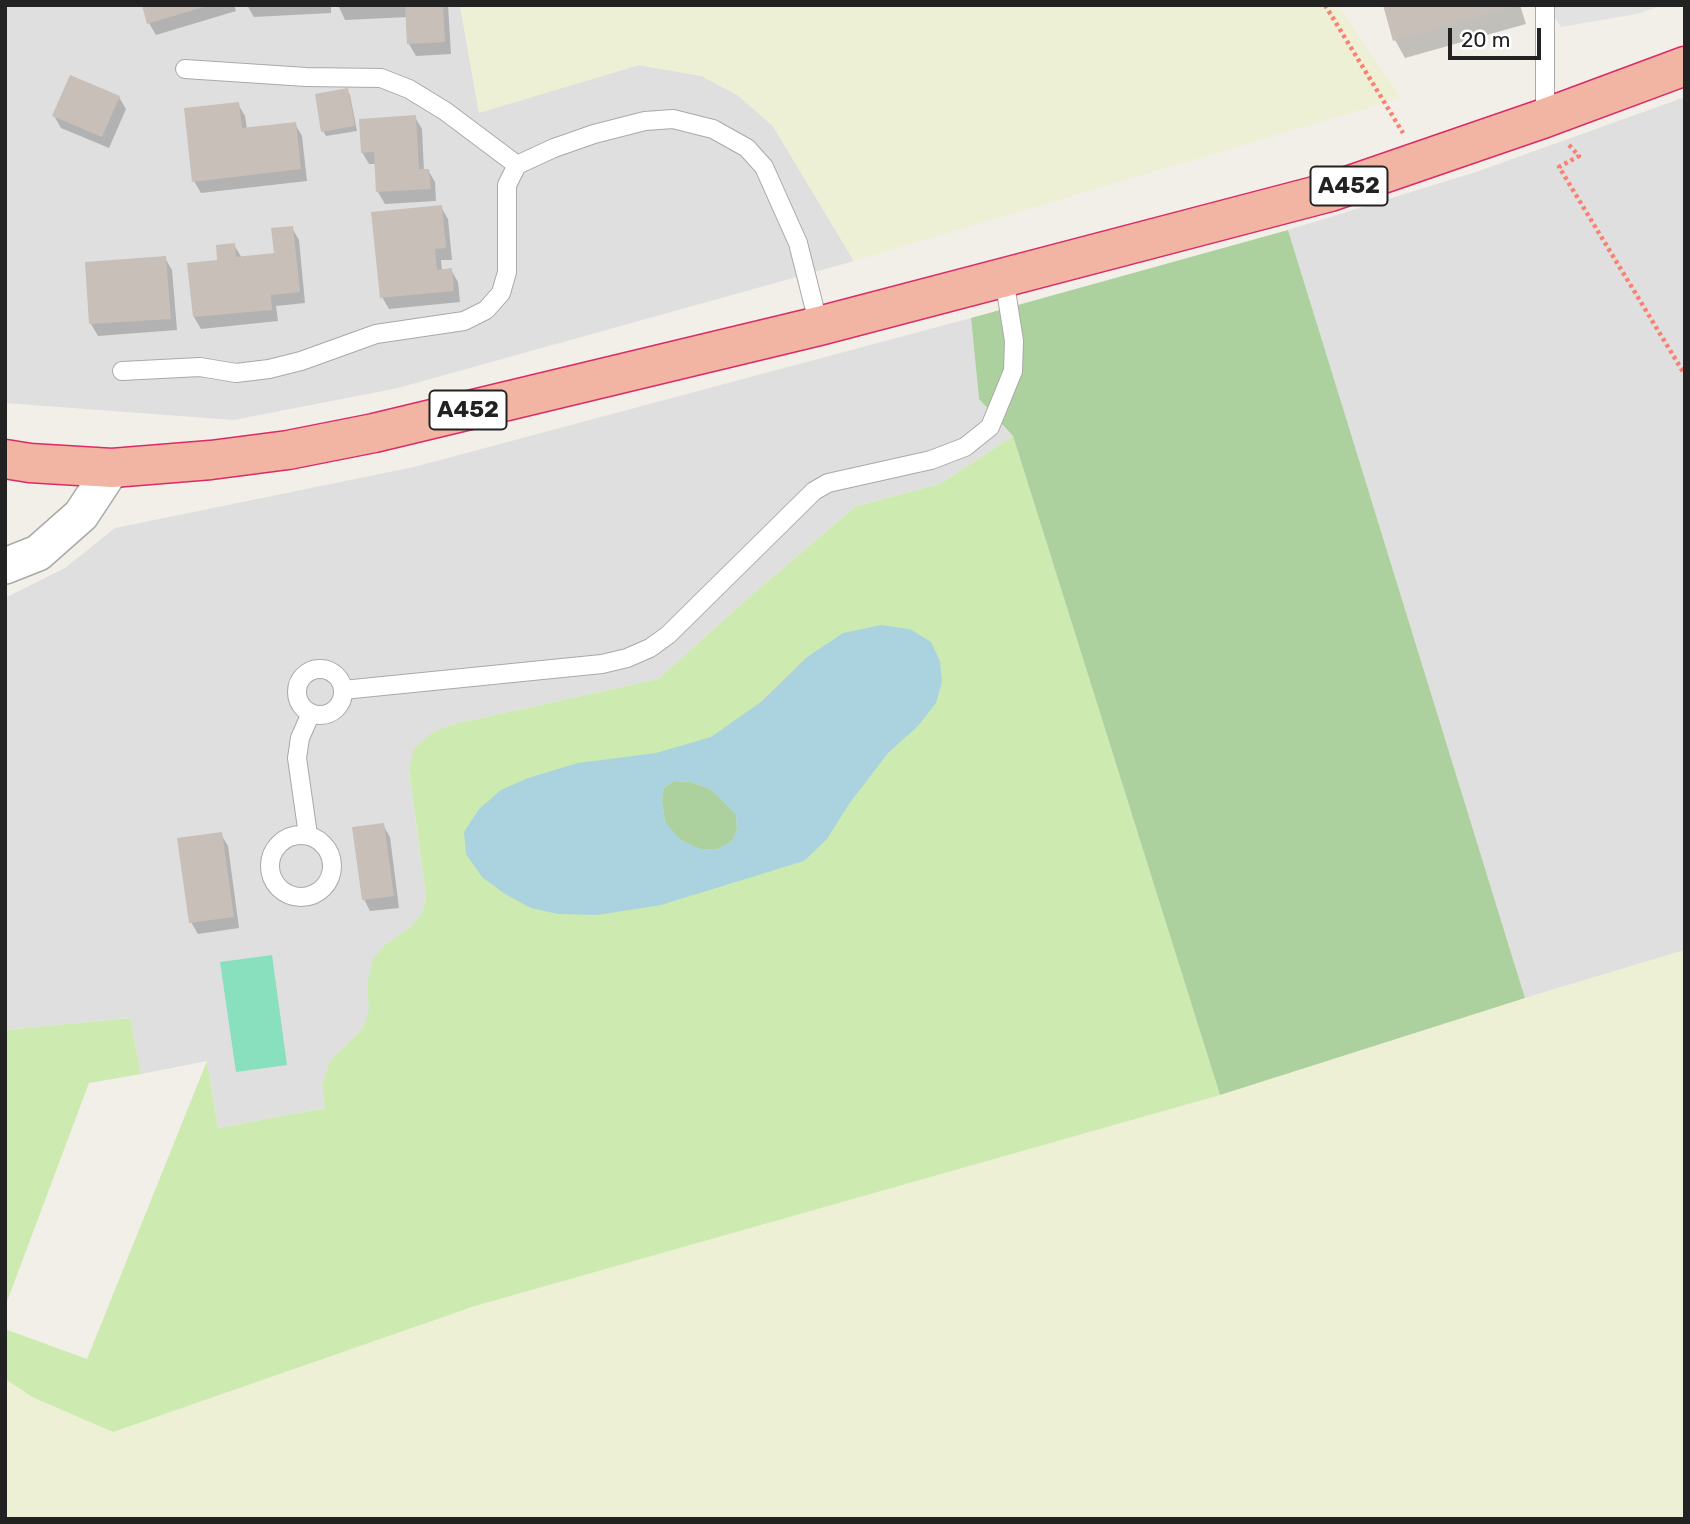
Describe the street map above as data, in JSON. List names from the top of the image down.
{
  "streets": {
    "highway": ["A452"]
  },
  "scale_bar": "20 m"
}
